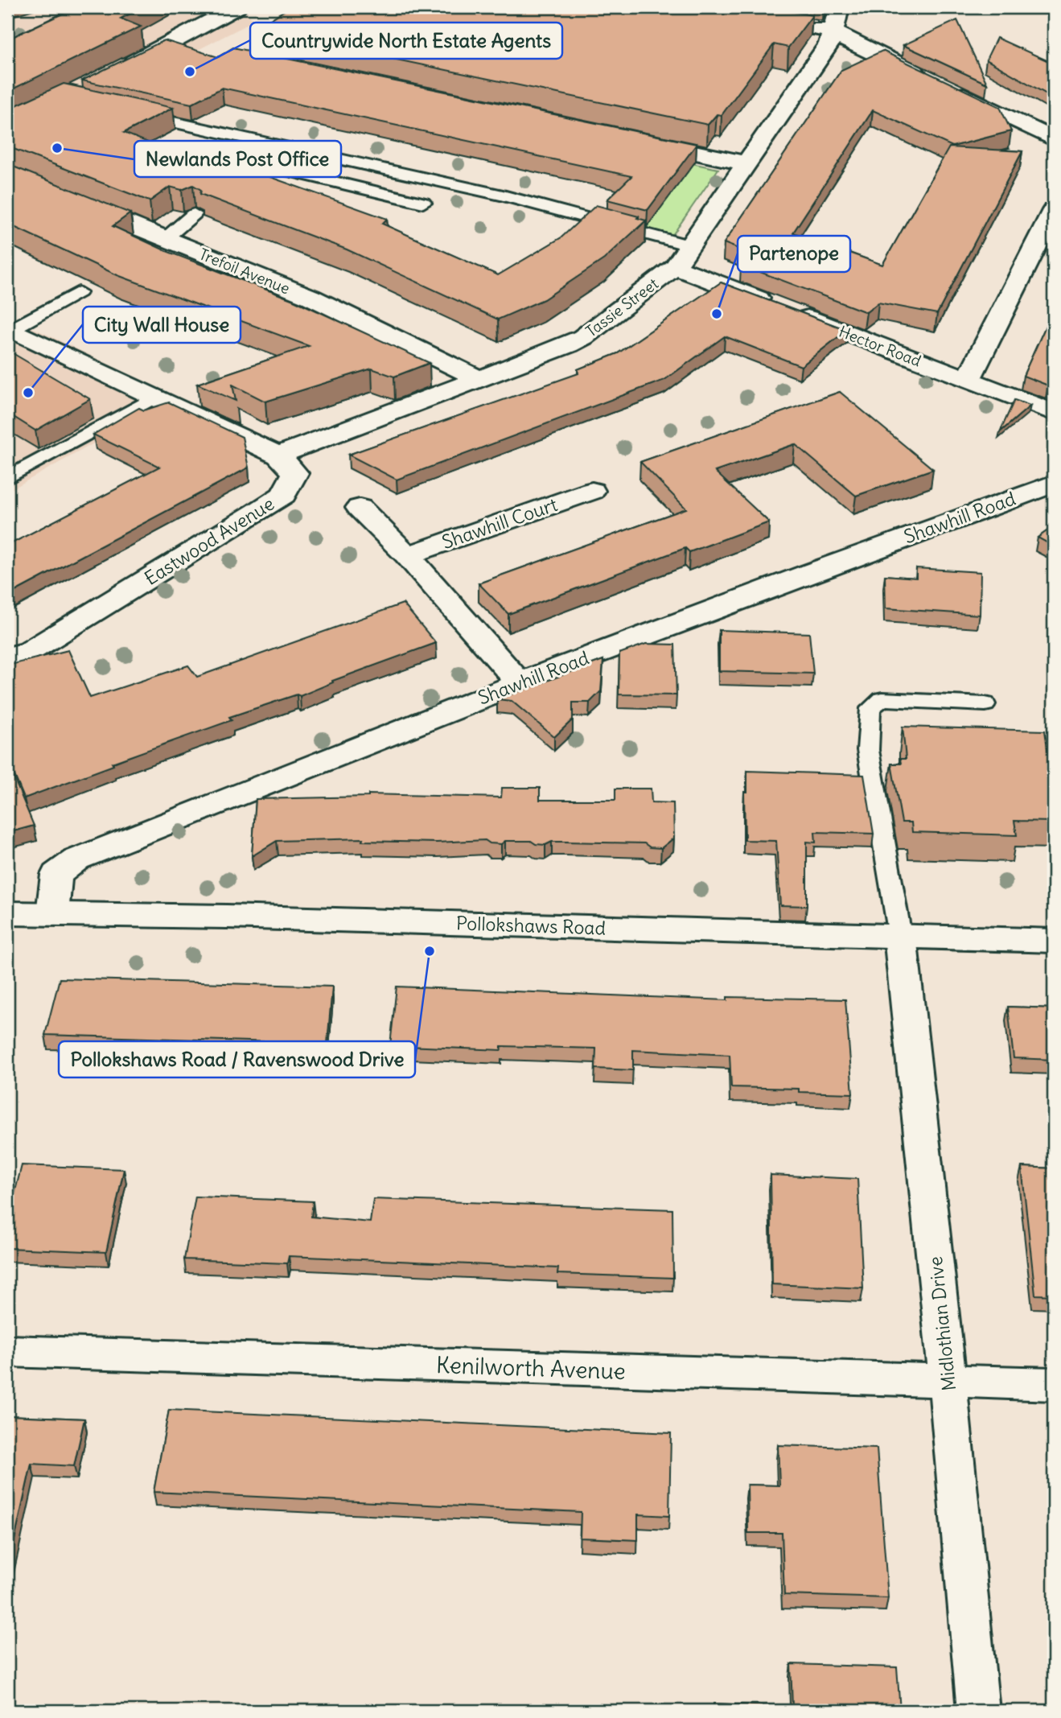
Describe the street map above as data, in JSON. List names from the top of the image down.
{
  "streets": {
    "street": [
      "Trefoil Avenue",
      "Tassie Street",
      "Hector Road",
      "Shawhill Road",
      "Shawhill Court",
      "Eastwood Avenue",
      "Pollokshaws Road",
      "Midlothian Drive",
      "Kenilworth Avenue"
    ]
  },
  "crossings": [
    ["Trefoil Avenue", "Tassie Street"],
    ["Tassie Street", "Hector Road"],
    ["Tassie Street", "Eastwood Avenue"],
    ["Shawhill Road", "Pollokshaws Road"],
    ["Pollokshaws Road", "Midlothian Drive"],
    ["Midlothian Drive", "Kenilworth Avenue"]
  ],
  "places": [
    "Countrywide North Estate Agents",
    "Newlands Post Office",
    "Partenope",
    "City Wall House",
    "Pollokshaws Road / Ravenswood Drive"
  ]
}
